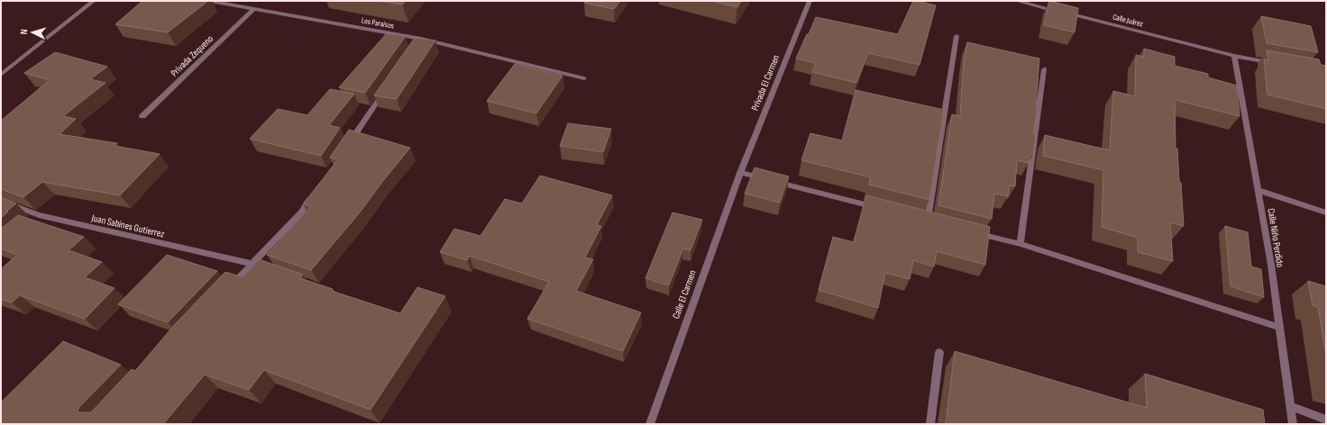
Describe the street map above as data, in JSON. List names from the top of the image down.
{
  "streets": {
    "street": [
      "Calle Juárez",
      "Los Paraisos",
      "Privada Zequeno",
      "Privada El Carmen",
      "Juan Sabines Gutierrez",
      "Calle Niño Perdido",
      "Calle El Carmen"
    ]
  },
  "crossings": [
    ["Calle Juárez", "Calle Niño Perdido"],
    ["Los Paraisos", "Privada Zequeno"],
    ["Privada El Carmen", "Calle El Carmen"]
  ],
  "north": "left"
}
